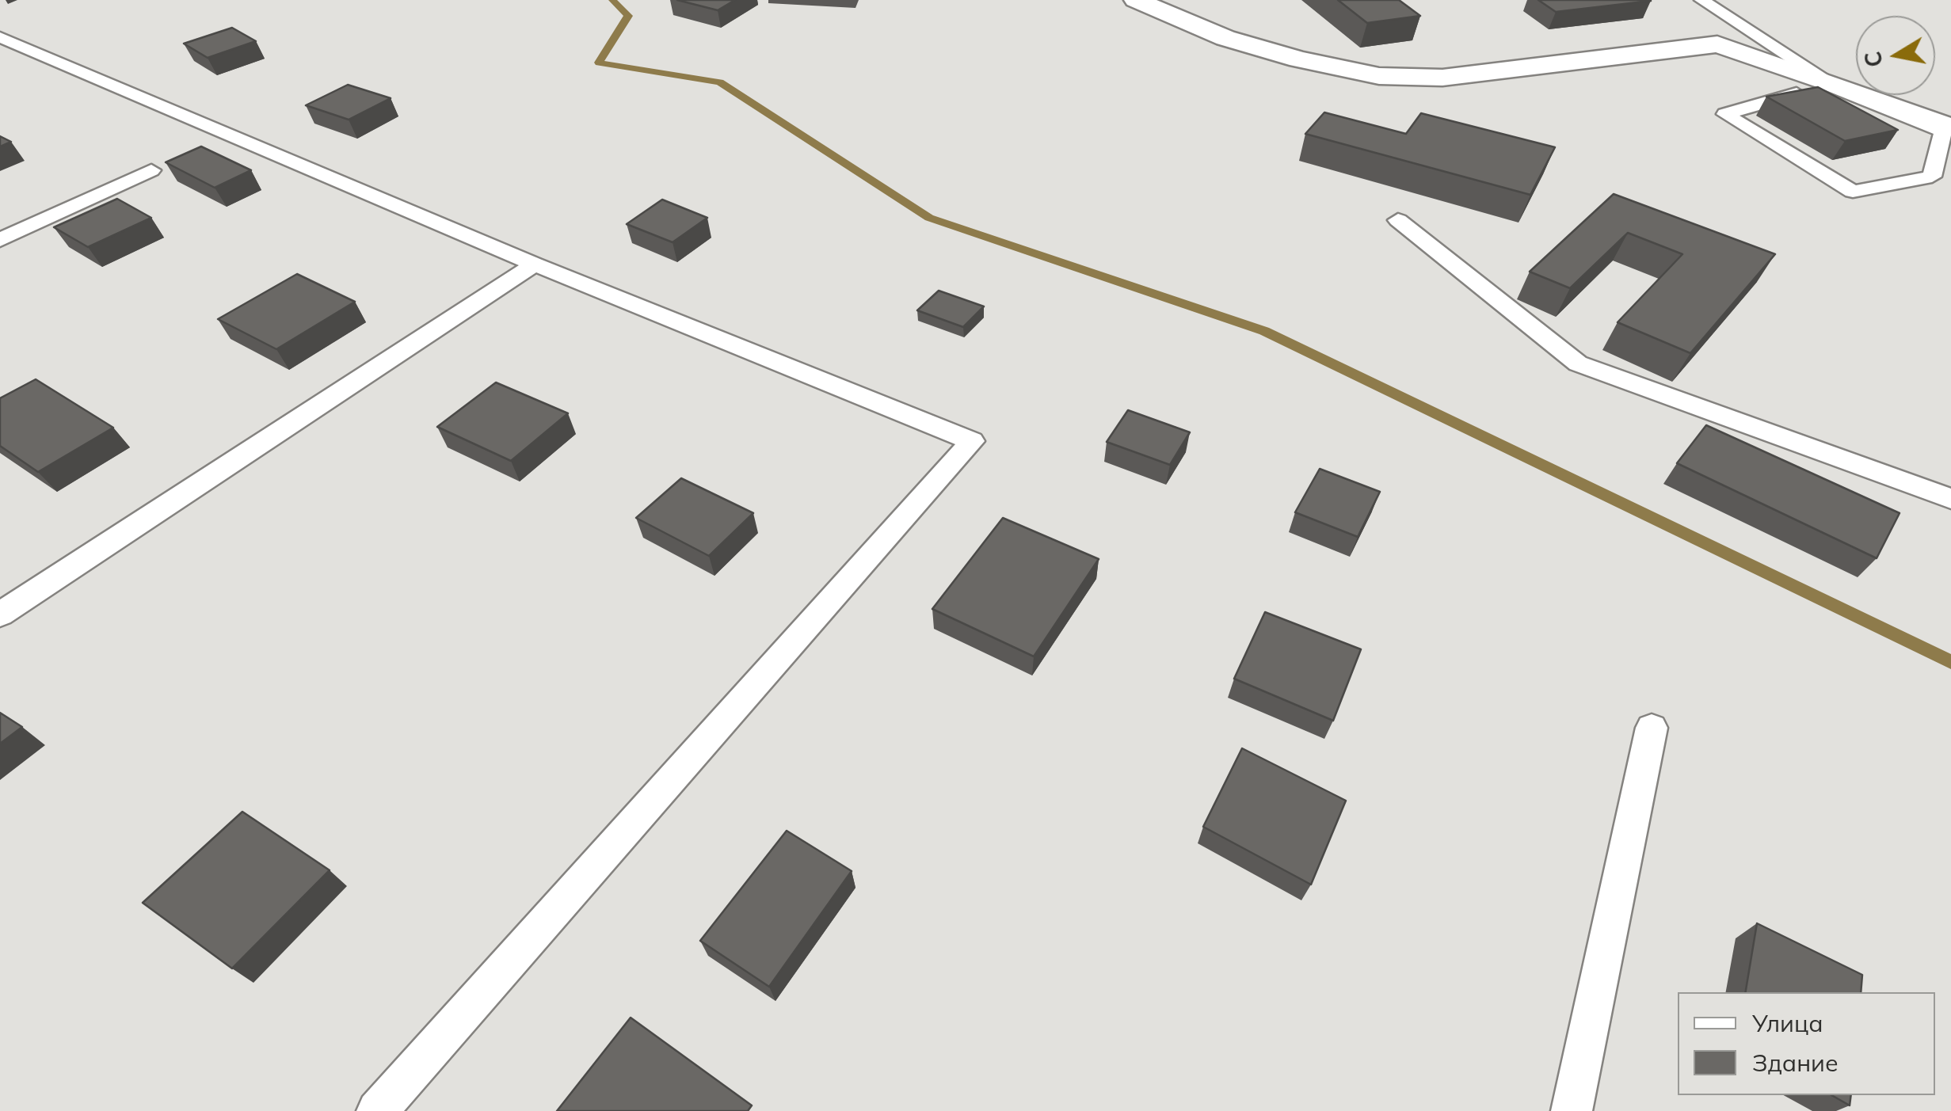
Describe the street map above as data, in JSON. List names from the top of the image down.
{
  "legend": ["Улица", "Здание"],
  "north": "left"
}
